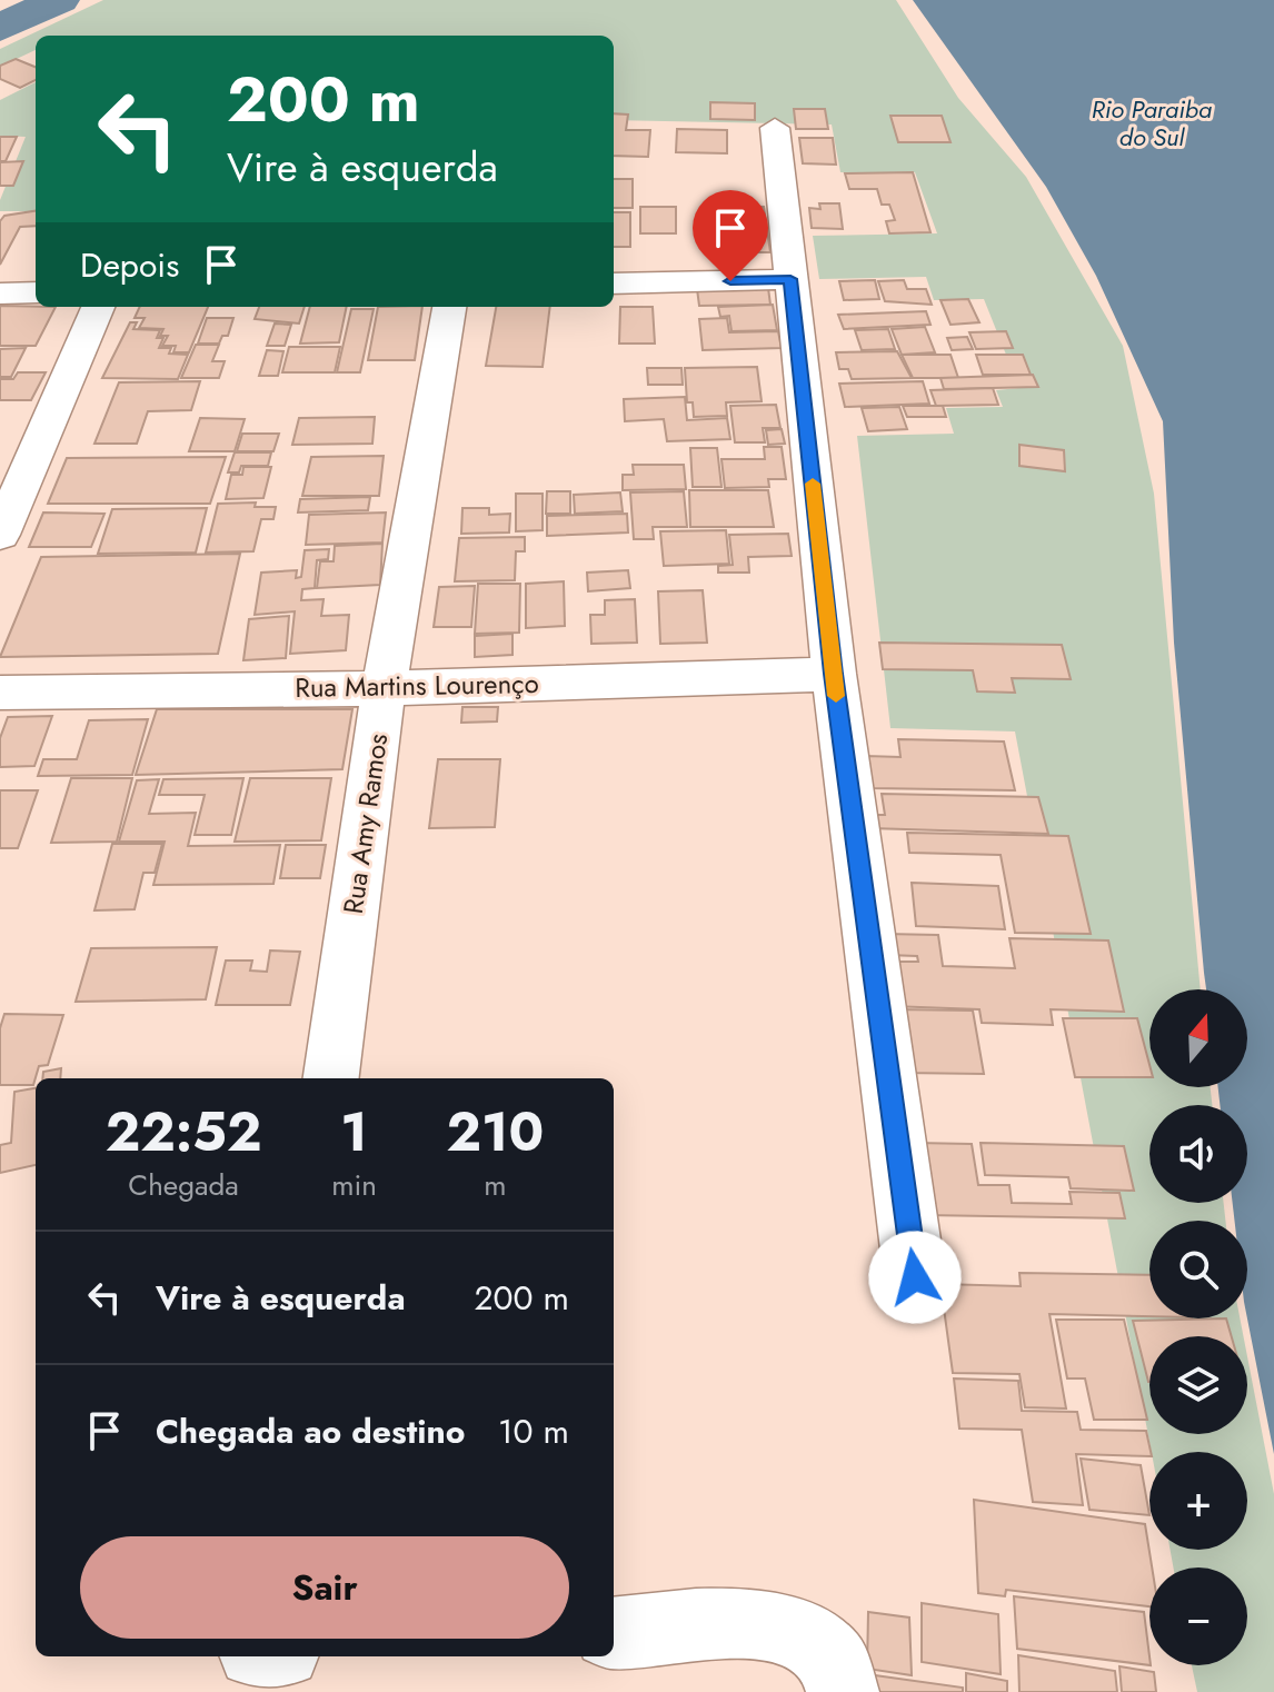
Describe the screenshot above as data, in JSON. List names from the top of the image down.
{
  "streets": {
    "street": ["Rua Martins Lourenço", "Rua Amy Ramos"]
  },
  "crossings": [
    ["Rua Martins Lourenço", "Rua Amy Ramos"]
  ],
  "water": ["Rio Paraiba do Sul"],
  "north": "top",
  "page": {
    "turn": ["200 m", "Vire à esquerda"],
    "then": "Depois",
    "map_buttons": ["+", "−"],
    "eta": [
      "22:52",
      "Chegada",
      "1",
      "min",
      "210",
      "m"
    ],
    "list": [
      {
        "name": "Vire à esquerda",
        "value": "200 m"
      },
      {
        "name": "Chegada ao destino",
        "value": "10 m"
      }
    ],
    "buttons": "Sair"
  }
}
